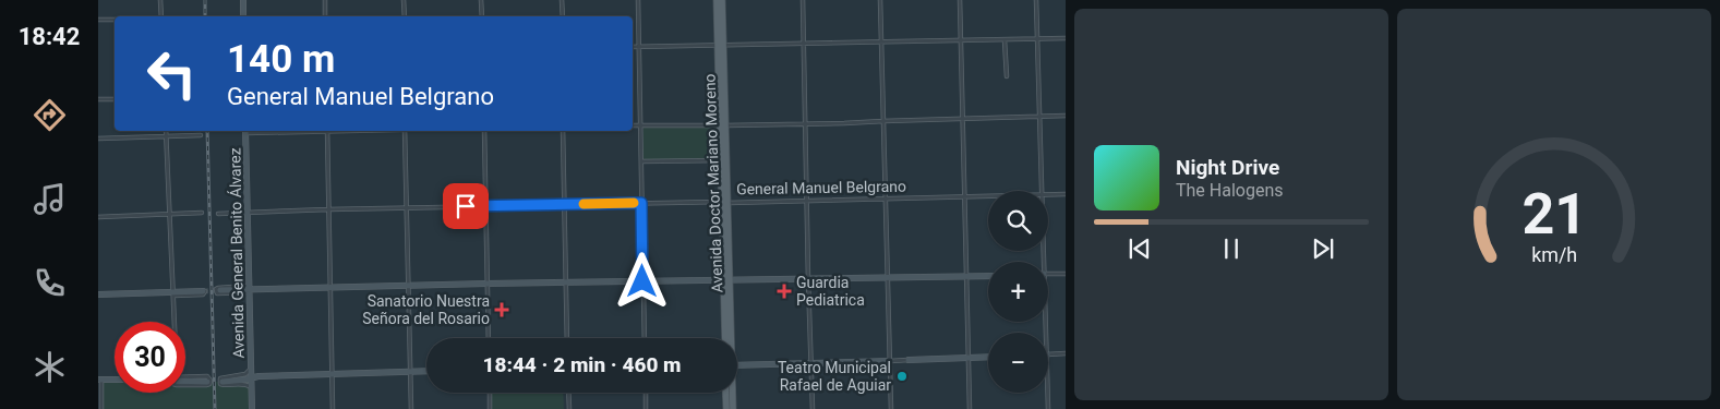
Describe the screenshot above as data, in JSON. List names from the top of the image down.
{
  "streets": {
    "main road": ["Avenida Doctor Mariano Moreno"],
    "street": ["General Manuel Belgrano", "Avenida General Benito Álvarez"]
  },
  "crossings": [
    ["Avenida Doctor Mariano Moreno", "General Manuel Belgrano"],
    ["General Manuel Belgrano", "Avenida General Benito Álvarez"]
  ],
  "places": {
    "health": ["Guardia Pediatrica", "Sanatorio Nuestra Señora del Rosario"],
    "other": ["Teatro Municipal Rafael de Aguiar"]
  },
  "page": {
    "tabs": "18:42",
    "turn": ["140 m", "General Manuel Belgrano"],
    "song": ["Night Drive", "The Halogens"],
    "map_buttons": ["+", "−"],
    "limit": "30",
    "trip": "18:44 · 2 min · 460 m",
    "gauge": ["21", "km/h"]
  }
}
